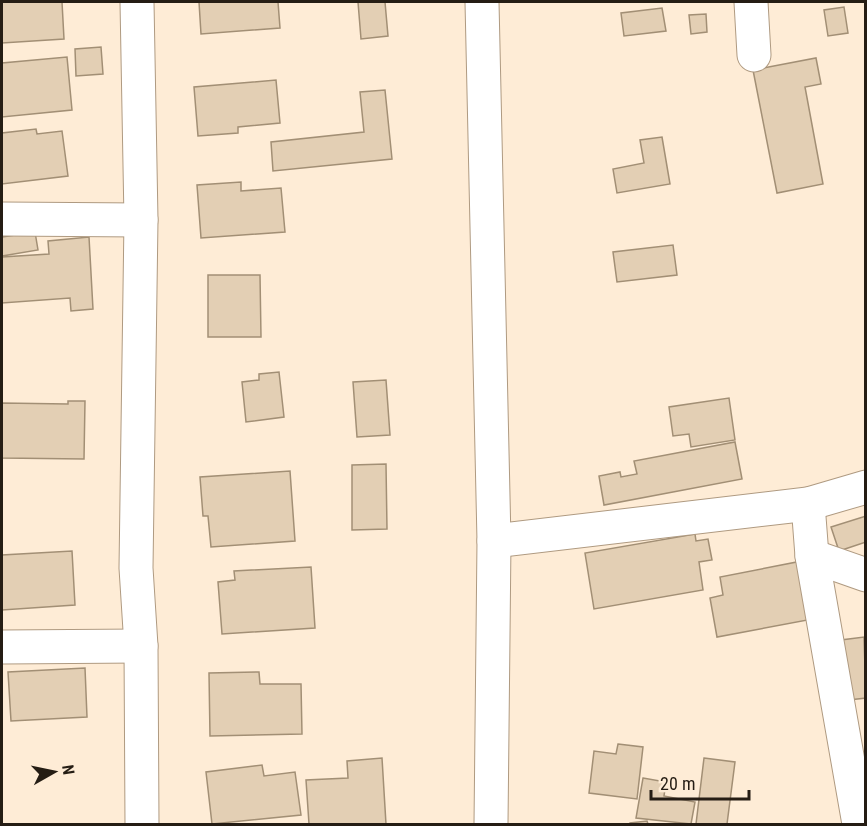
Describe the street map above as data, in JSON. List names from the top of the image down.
{
  "scale_bar": "20 m",
  "north": "right"
}
